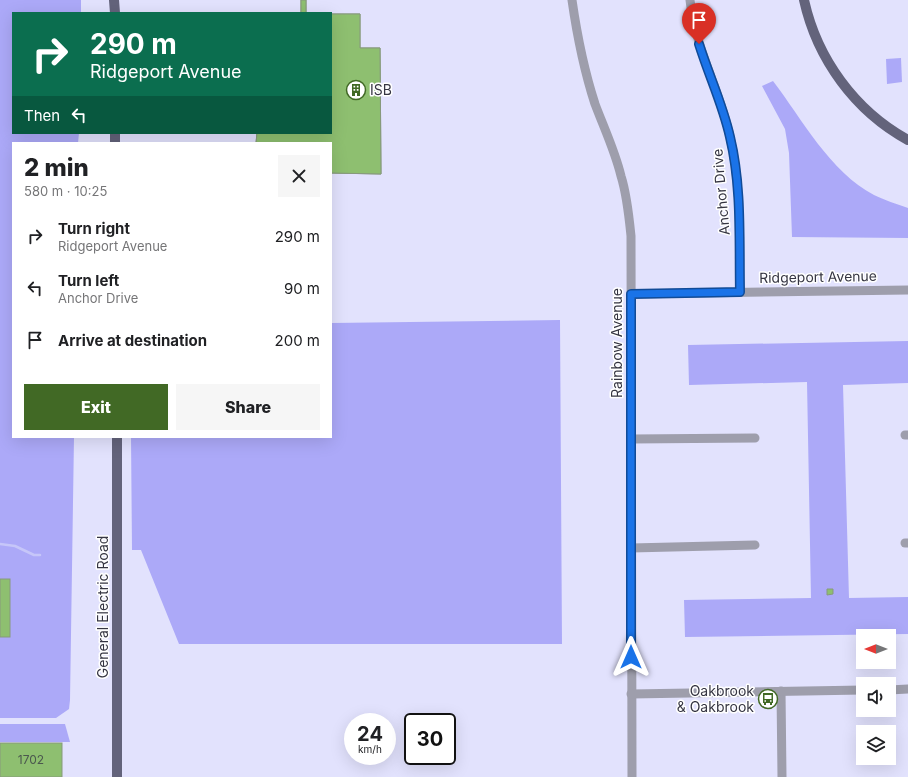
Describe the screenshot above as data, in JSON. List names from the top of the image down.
{
  "streets": {
    "main road": ["General Electric Road"],
    "street": ["Anchor Drive", "Ridgeport Avenue", "Rainbow Avenue"]
  },
  "crossings": [
    ["Anchor Drive", "Ridgeport Avenue"],
    ["Ridgeport Avenue", "Rainbow Avenue"]
  ],
  "places": {
    "building": ["ISB"],
    "bus stop": ["Oakbrook & Oakbrook"]
  },
  "house_numbers": ["1702"],
  "north": "left",
  "page": {
    "turn": ["290 m", "Ridgeport Avenue"],
    "then": "Then",
    "heading": ["2 min", "580 m · 10:25"],
    "list": [
      {
        "name": "Turn right",
        "note": "Ridgeport Avenue",
        "value": "290 m"
      },
      {
        "name": "Turn left",
        "note": "Anchor Drive",
        "value": "90 m"
      },
      {
        "name": "Arrive at destination",
        "value": "200 m"
      }
    ],
    "buttons": ["Exit", "Share"],
    "speed": "24 km/h",
    "limit": "30"
  }
}
